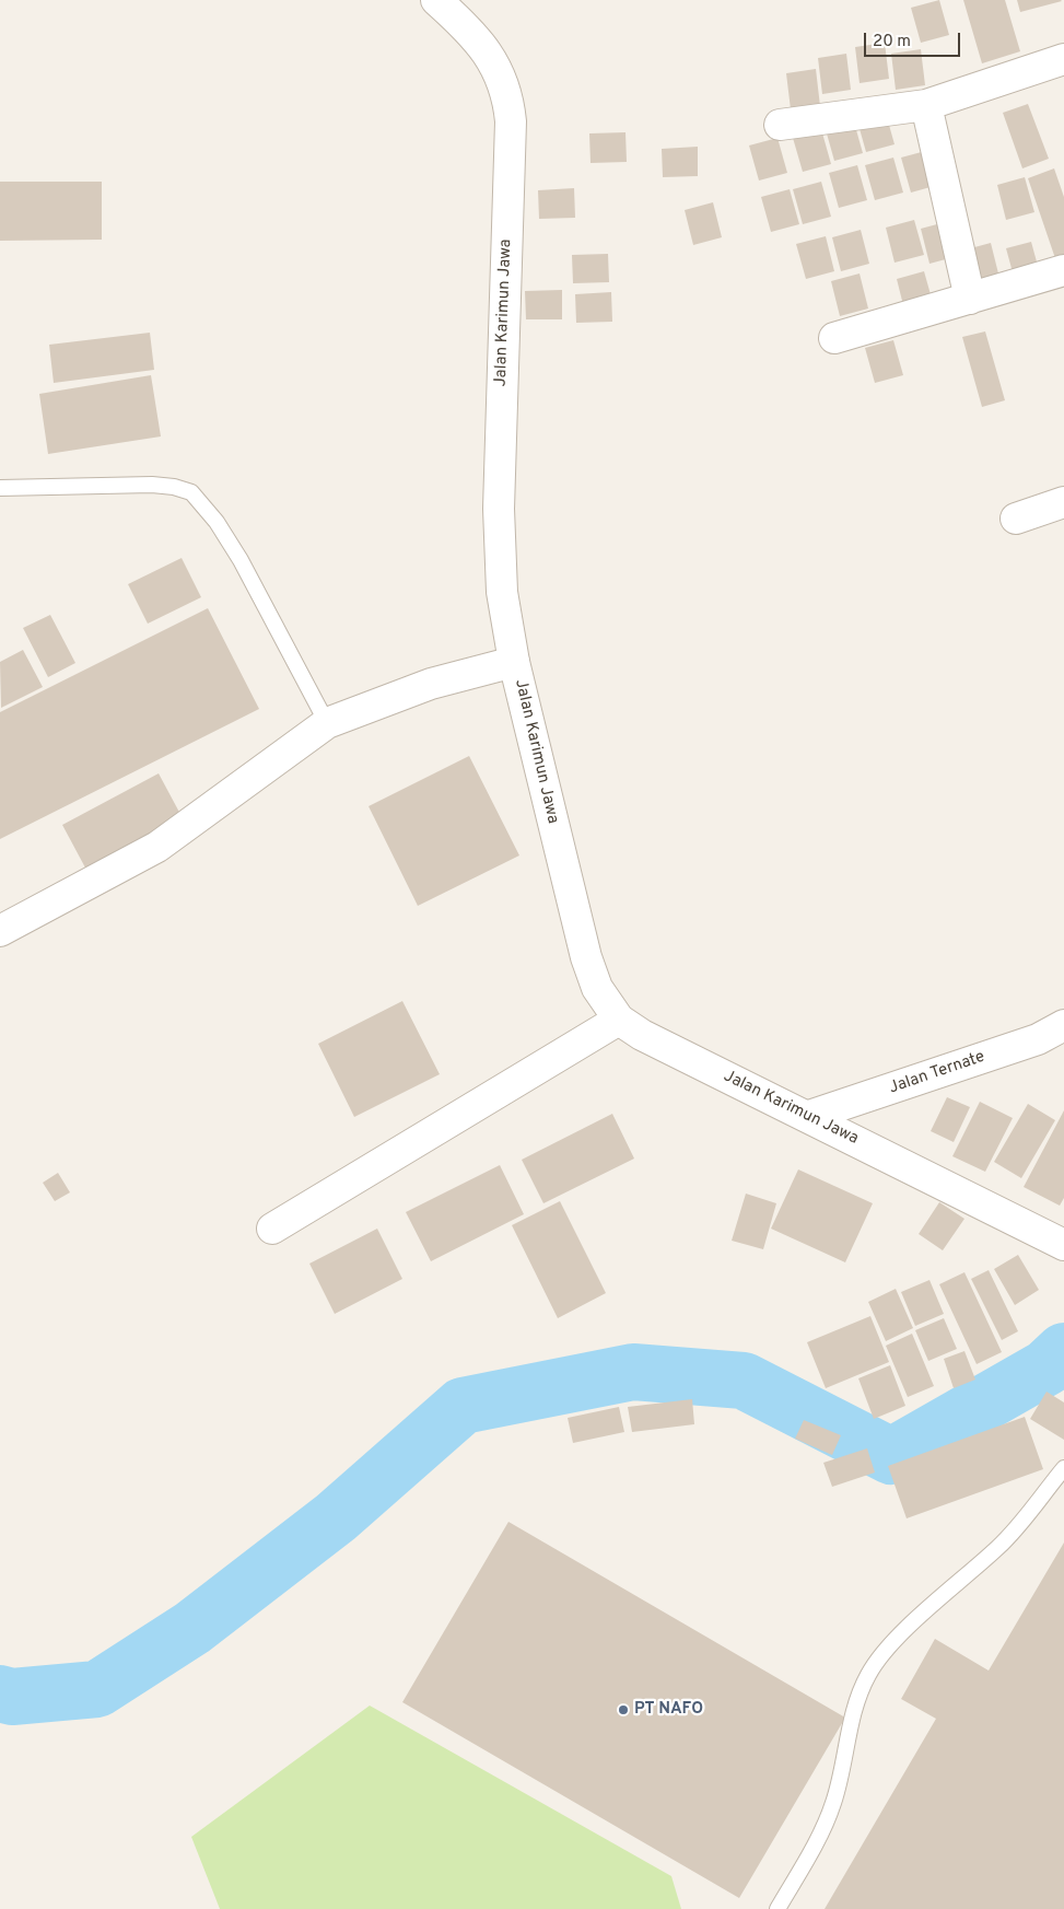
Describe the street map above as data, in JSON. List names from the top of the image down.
{
  "streets": {
    "street": ["Jalan Karimun Jawa", "Jalan Ternate"]
  },
  "crossings": [
    ["Jalan Karimun Jawa", "Jalan Ternate"]
  ],
  "places": ["PT NAFO"],
  "scale_bar": "20 m"
}
